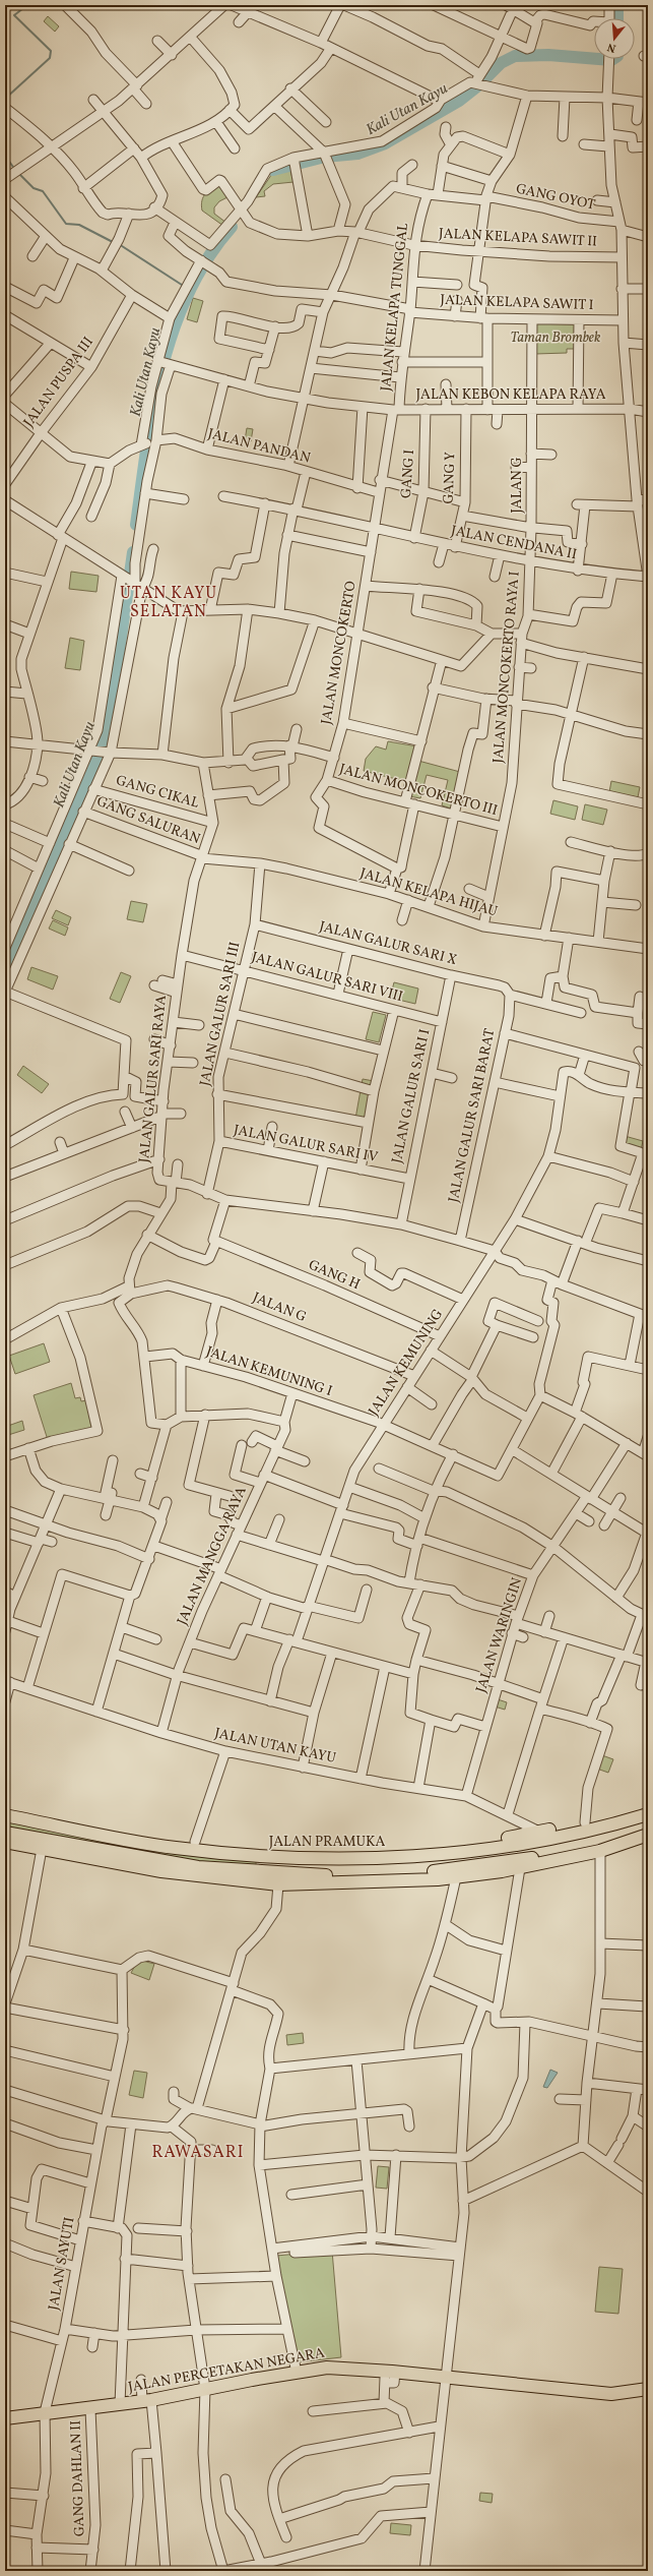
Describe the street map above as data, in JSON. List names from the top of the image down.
{
  "streets": {
    "main road": ["JALAN PRAMUKA", "JALAN PERCETAKAN NEGARA"],
    "street": [
      "GANG OYOT",
      "JALAN KELAPA SAWIT II",
      "JALAN KELAPA SAWIT I",
      "JALAN KELAPA TUNGGAL",
      "JALAN PUSPA III",
      "JALAN KEBON KELAPA RAYA",
      "JALAN PANDAN",
      "GANG I",
      "GANG Y",
      "JALAN G",
      "JALAN CENDANA II",
      "JALAN MONCOKERTO",
      "JALAN MONCOKERTO RAYA I",
      "JALAN MONCOKERTO III",
      "GANG CIKAL",
      "GANG SALURAN",
      "JALAN KELAPA HIJAU",
      "JALAN GALUR SARI X",
      "JALAN GALUR SARI VIII",
      "JALAN GALUR SARI III",
      "JALAN GALUR SARI RAYA",
      "JALAN GALUR SARI I",
      "JALAN GALUR SARI BARAT",
      "JALAN GALUR SARI IV",
      "GANG H",
      "JALAN KEMUNING",
      "JALAN KEMUNING I",
      "JALAN MANGGA RAYA",
      "JALAN WARINGIN",
      "JALAN UTAN KAYU",
      "JALAN SAYUTI",
      "GANG DAHLAN II"
    ]
  },
  "crossings": [
    ["JALAN KELAPA SAWIT II", "JALAN KELAPA TUNGGAL"],
    ["JALAN KELAPA SAWIT I", "JALAN KELAPA TUNGGAL"],
    ["JALAN KELAPA SAWIT I", "JALAN G"],
    ["JALAN KELAPA TUNGGAL", "JALAN KEBON KELAPA RAYA"],
    ["JALAN KEBON KELAPA RAYA", "GANG I"],
    ["JALAN KEBON KELAPA RAYA", "GANG Y"],
    ["JALAN KEBON KELAPA RAYA", "JALAN G"],
    ["GANG I", "JALAN CENDANA II"],
    ["GANG Y", "JALAN CENDANA II"],
    ["JALAN G", "JALAN CENDANA II"],
    ["JALAN G", "JALAN MONCOKERTO RAYA I"],
    ["JALAN G", "JALAN KEMUNING"],
    ["JALAN CENDANA II", "JALAN MONCOKERTO"],
    ["JALAN CENDANA II", "JALAN MONCOKERTO RAYA I"],
    ["JALAN MONCOKERTO", "JALAN MONCOKERTO III"],
    ["JALAN MONCOKERTO RAYA I", "JALAN MONCOKERTO III"],
    ["JALAN MONCOKERTO RAYA I", "JALAN KELAPA HIJAU"],
    ["GANG CIKAL", "JALAN GALUR SARI RAYA"],
    ["GANG SALURAN", "JALAN KELAPA HIJAU"],
    ["GANG SALURAN", "JALAN GALUR SARI RAYA"],
    ["JALAN KELAPA HIJAU", "JALAN GALUR SARI III"],
    ["JALAN KELAPA HIJAU", "JALAN GALUR SARI RAYA"],
    ["JALAN GALUR SARI X", "JALAN GALUR SARI III"],
    ["JALAN GALUR SARI X", "JALAN GALUR SARI I"],
    ["JALAN GALUR SARI X", "JALAN GALUR SARI BARAT"],
    ["JALAN GALUR SARI VIII", "JALAN GALUR SARI III"],
    ["JALAN GALUR SARI VIII", "JALAN GALUR SARI RAYA"],
    ["JALAN GALUR SARI VIII", "JALAN GALUR SARI I"],
    ["JALAN GALUR SARI III", "JALAN GALUR SARI RAYA"],
    ["JALAN GALUR SARI III", "JALAN GALUR SARI IV"],
    ["JALAN GALUR SARI RAYA", "JALAN GALUR SARI I"],
    ["JALAN GALUR SARI RAYA", "JALAN GALUR SARI BARAT"],
    ["JALAN GALUR SARI RAYA", "JALAN KEMUNING"],
    ["JALAN GALUR SARI I", "JALAN GALUR SARI IV"],
    ["GANG H", "JALAN KEMUNING"],
    ["JALAN KEMUNING", "JALAN KEMUNING I"],
    ["JALAN KEMUNING I", "JALAN MANGGA RAYA"],
    ["JALAN MANGGA RAYA", "JALAN UTAN KAYU"],
    ["JALAN WARINGIN", "JALAN UTAN KAYU"],
    ["JALAN UTAN KAYU", "JALAN PRAMUKA"],
    ["JALAN SAYUTI", "JALAN PERCETAKAN NEGARA"],
    ["JALAN PERCETAKAN NEGARA", "GANG DAHLAN II"]
  ],
  "districts": ["UTAN KAYU SELATAN", "RAWASARI"],
  "water": ["Kali Utan Kayu"],
  "parks": ["Taman Brombek"],
  "north": "bottom"
}
